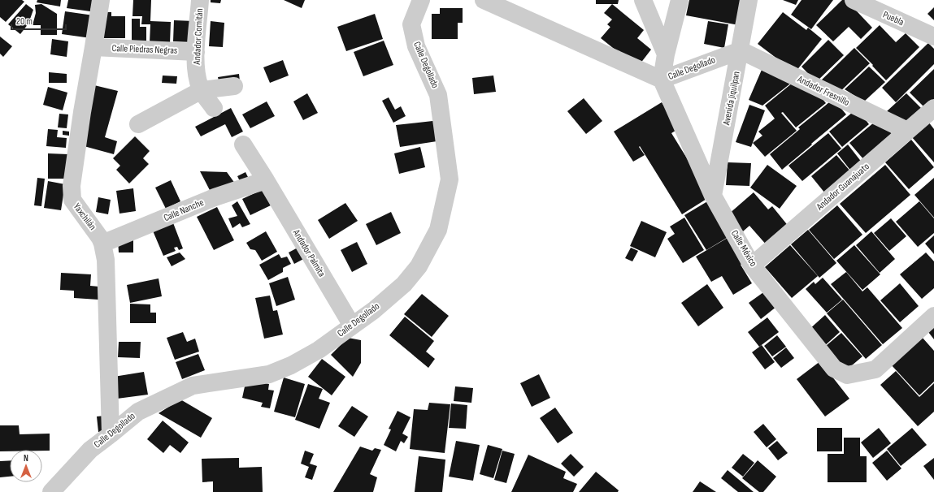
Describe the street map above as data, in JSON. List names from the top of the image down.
{
  "streets": {
    "street": [
      "Puebla",
      "Andador Comitán",
      "Calle Piedras Negras",
      "Calle Degollado",
      "Andador Fresnillo",
      "Avenida Jiquilpan",
      "Andador Guanajuato",
      "Calle Nanche",
      "Yaxchilán",
      "Calle México",
      "Andador Palmita"
    ]
  },
  "crossings": [
    ["Andador Comitán", "Calle Piedras Negras"],
    ["Calle Piedras Negras", "Yaxchilán"],
    ["Calle Degollado", "Andador Fresnillo"],
    ["Calle Degollado", "Avenida Jiquilpan"],
    ["Calle Degollado", "Yaxchilán"],
    ["Calle Degollado", "Calle México"],
    ["Calle Degollado", "Andador Palmita"],
    ["Andador Fresnillo", "Avenida Jiquilpan"],
    ["Andador Fresnillo", "Andador Guanajuato"],
    ["Avenida Jiquilpan", "Calle México"],
    ["Andador Guanajuato", "Calle México"],
    ["Calle Nanche", "Yaxchilán"],
    ["Calle Nanche", "Andador Palmita"]
  ],
  "scale_bar": "20 m",
  "north": "top"
}
